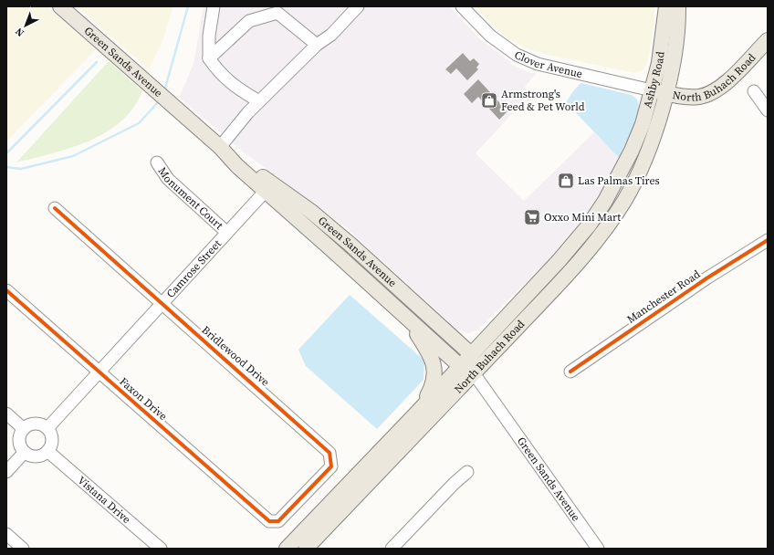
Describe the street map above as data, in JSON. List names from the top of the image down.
{
  "streets": {
    "main road": ["Green Sands Avenue", "North Buhach Road", "Ashby Road"],
    "street": [
      "Clover Avenue",
      "Monument Court",
      "Camrose Street",
      "Manchester Road",
      "Bridlewood Drive",
      "Faxon Drive",
      "Vistana Drive"
    ]
  },
  "crossings": [
    ["Green Sands Avenue", "North Buhach Road"],
    ["Green Sands Avenue", "Camrose Street"],
    ["Clover Avenue", "North Buhach Road"],
    ["Clover Avenue", "Ashby Road"],
    ["North Buhach Road", "Ashby Road"],
    ["Monument Court", "Camrose Street"],
    ["Camrose Street", "Bridlewood Drive"],
    ["Camrose Street", "Faxon Drive"],
    ["Camrose Street", "Vistana Drive"],
    ["Bridlewood Drive", "Faxon Drive"]
  ],
  "places": {
    "shop": ["Armstrong's Feed & Pet World", "Las Palmas Tires"],
    "supermarket": ["Oxxo Mini Mart"]
  },
  "north": "bottom left"
}
